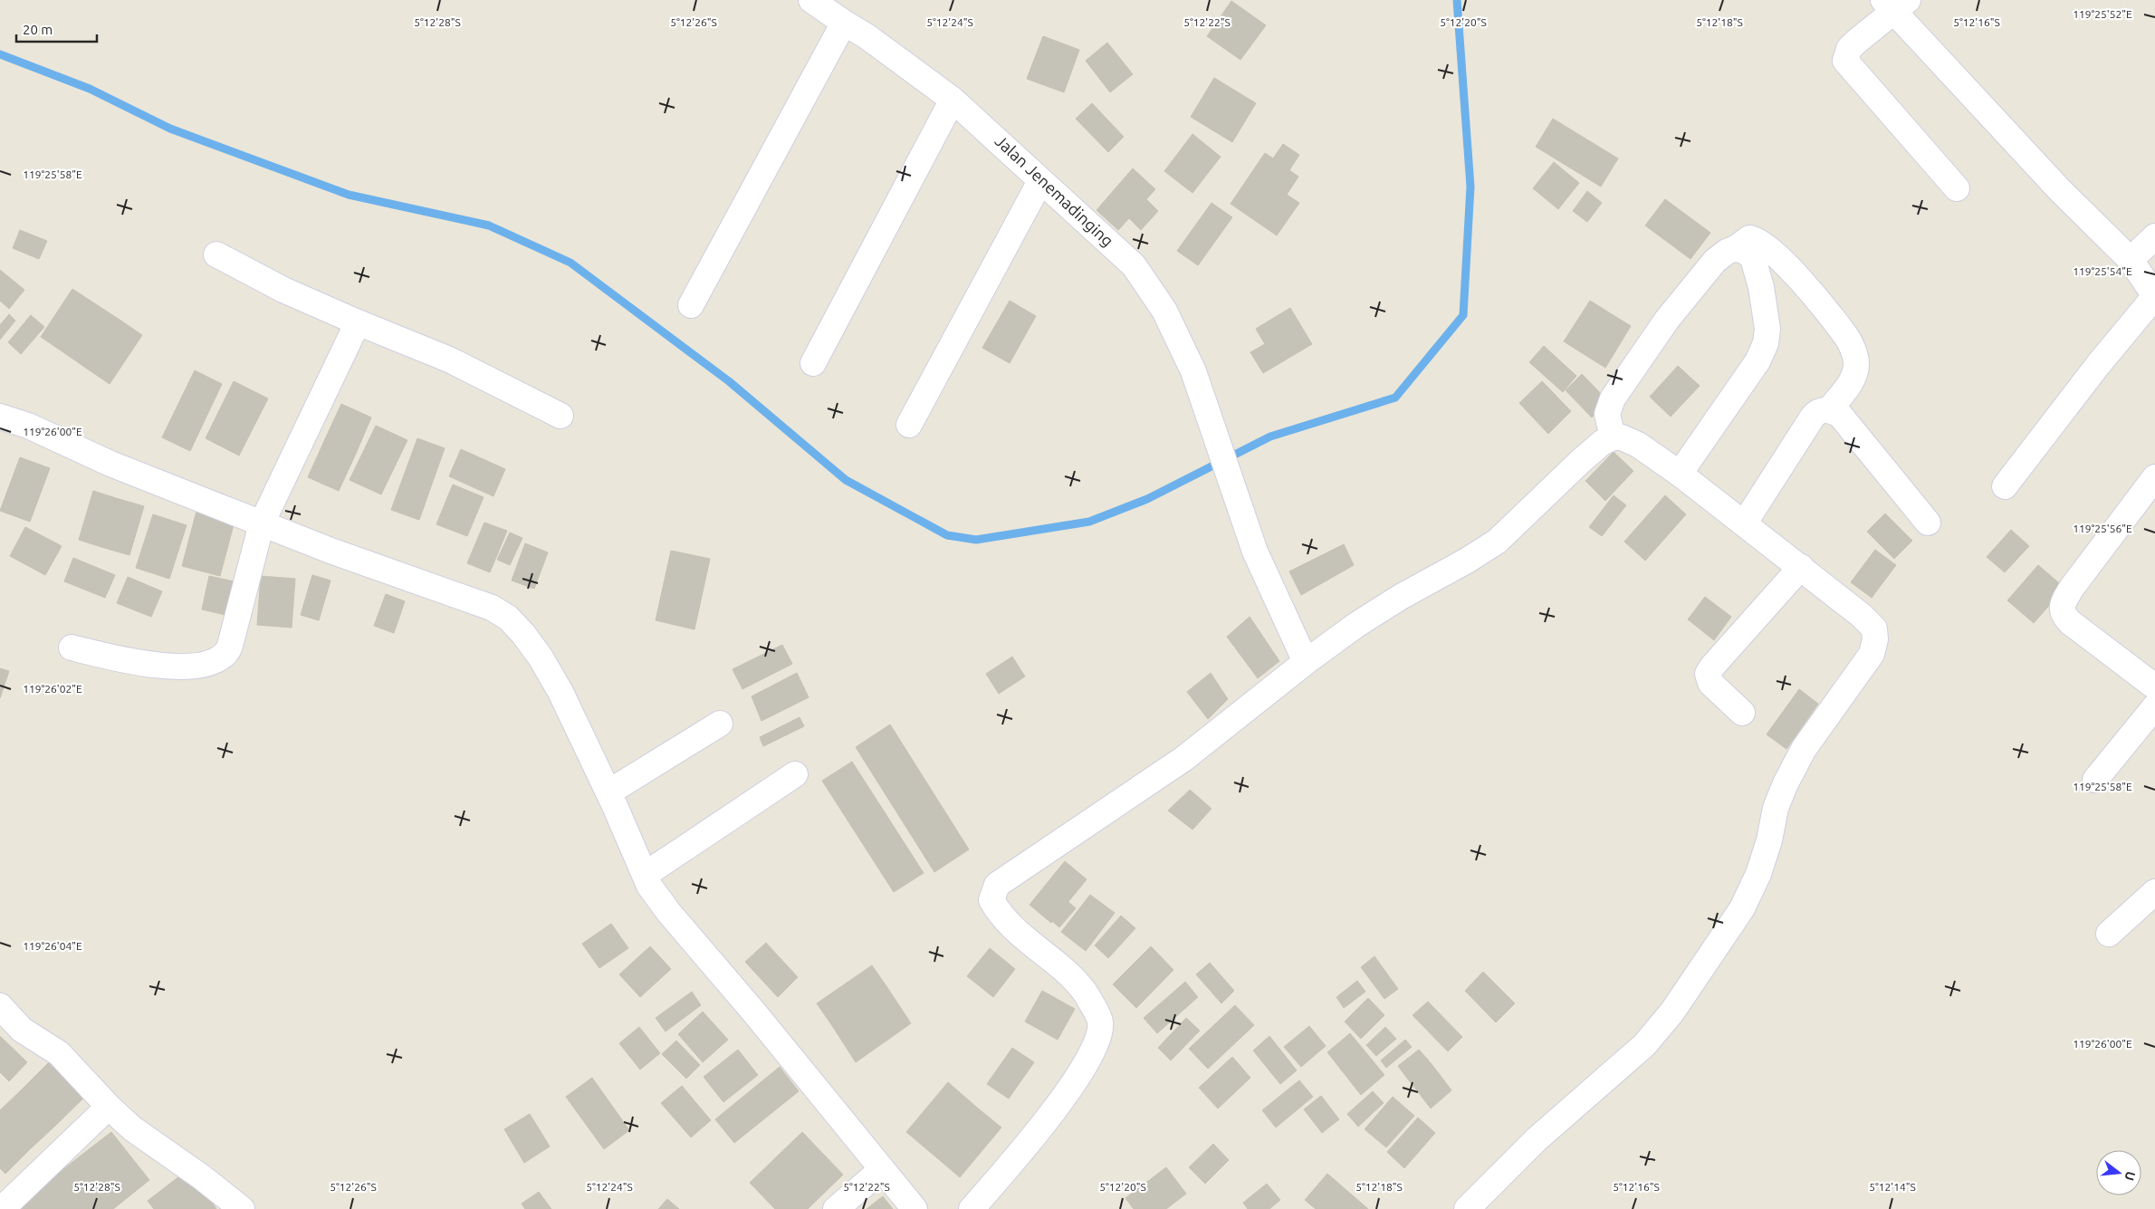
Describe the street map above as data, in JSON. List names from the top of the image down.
{
  "streets": {
    "street": ["Jalan Jenemadinging"]
  },
  "scale_bar": "20 m",
  "north": "right",
  "coordinates": [
    "119°25'52\"E",
    "5°12'28\"S",
    "5°12'26\"S",
    "5°12'24\"S",
    "5°12'22\"S",
    "5°12'20\"S",
    "5°12'18\"S",
    "5°12'16\"S",
    "119°25'58\"E",
    "119°25'54\"E",
    "119°26'00\"E",
    "119°25'56\"E",
    "119°26'02\"E",
    "119°26'04\"E",
    "5°12'14\"S"
  ]
}
